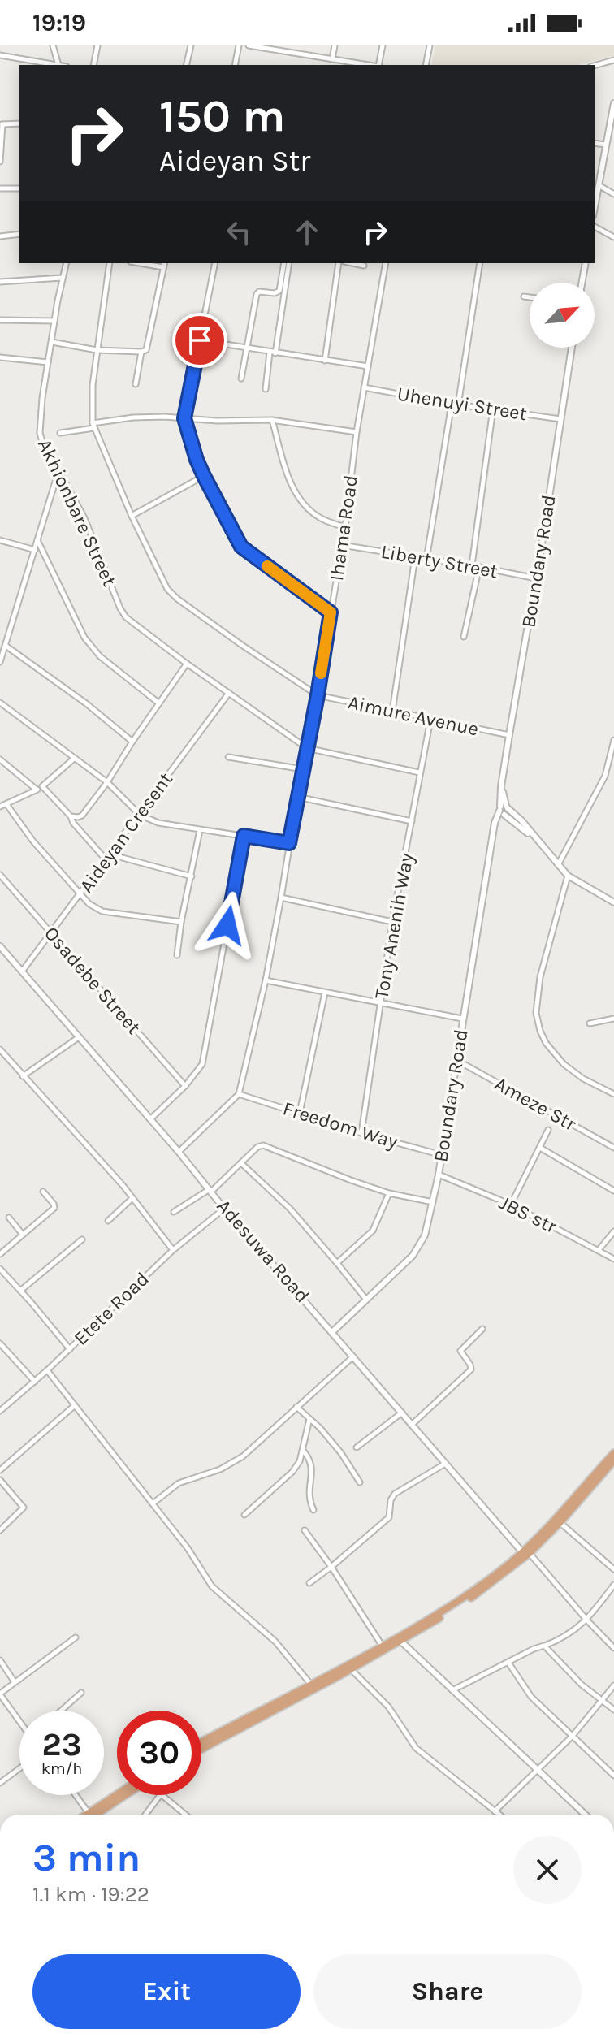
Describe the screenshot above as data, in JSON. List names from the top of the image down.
{
  "streets": {
    "street": [
      "Uhenuyi Street",
      "Akhionbare Street",
      "Ihama Road",
      "Liberty Street",
      "Boundary Road",
      "Aimure Avenue",
      "Aideyan Cresent",
      "Tony Anenih Way",
      "Osadebe Street",
      "Ameze Str",
      "Freedom Way",
      "JBS str",
      "Adesuwa Road",
      "Etete Road"
    ]
  },
  "crossings": [
    ["Uhenuyi Street", "Ihama Road"],
    ["Uhenuyi Street", "Boundary Road"],
    ["Akhionbare Street", "Ihama Road"],
    ["Akhionbare Street", "Aideyan Cresent"],
    ["Ihama Road", "Liberty Street"],
    ["Ihama Road", "Aimure Avenue"],
    ["Ihama Road", "Freedom Way"],
    ["Liberty Street", "Boundary Road"],
    ["Boundary Road", "Aimure Avenue"],
    ["Boundary Road", "Ameze Str"],
    ["Boundary Road", "Freedom Way"],
    ["Boundary Road", "JBS str"],
    ["Boundary Road", "Adesuwa Road"],
    ["Aimure Avenue", "Tony Anenih Way"],
    ["Aideyan Cresent", "Osadebe Street"],
    ["Aideyan Cresent", "Adesuwa Road"],
    ["Tony Anenih Way", "Freedom Way"],
    ["Adesuwa Road", "Etete Road"]
  ],
  "north": "top right",
  "page": {
    "status": "19:19",
    "turn": ["150 m", "Aideyan Str"],
    "speed": "23 km/h",
    "limit": "30",
    "heading": ["3 min", "1.1 km · 19:22"],
    "buttons": ["Exit", "Share"]
  }
}
